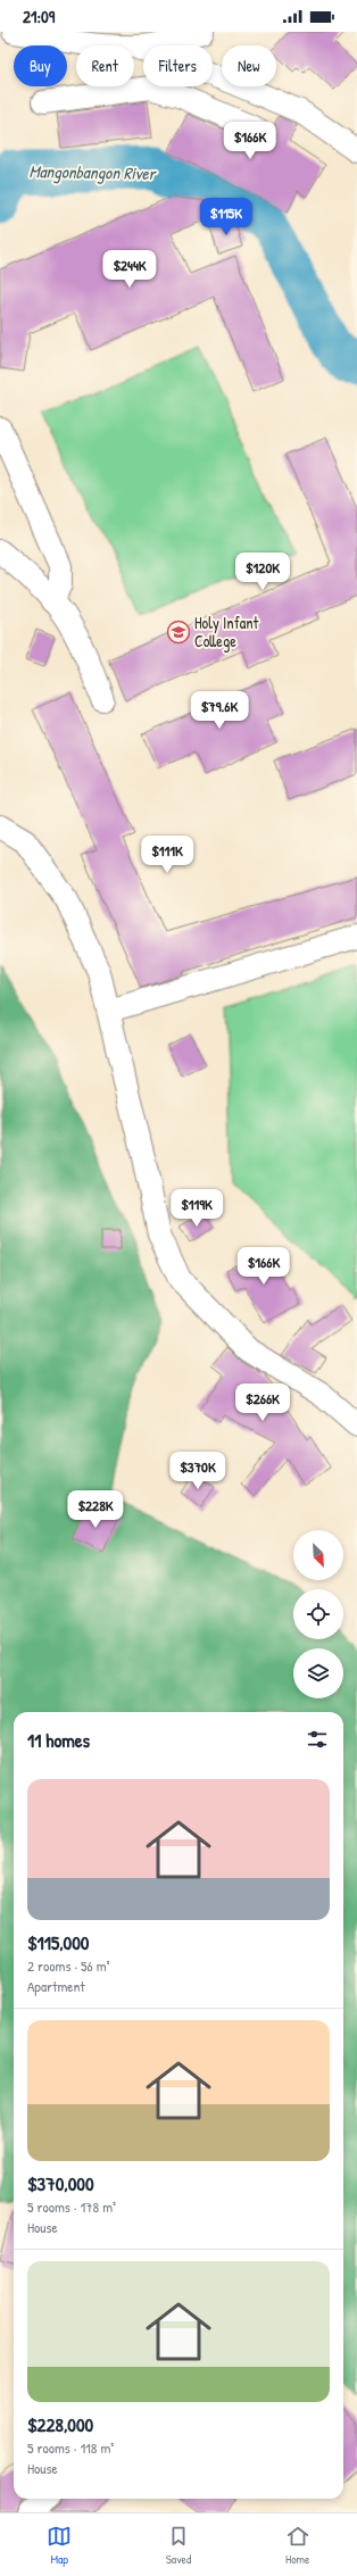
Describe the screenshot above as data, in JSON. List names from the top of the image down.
{
  "water": ["Mangonbangon River"],
  "places": {
    "school or university": ["Holy Infant College"]
  },
  "north": "bottom right",
  "page": {
    "status": "21:09",
    "chip": [
      "Buy",
      "Rent",
      "Filters",
      "New"
    ],
    "price": [
      "$166K",
      "$115K",
      "$244K",
      "$120K",
      "$79.6K",
      "$111K",
      "$119K",
      "$166K",
      "$266K",
      "$370K",
      "$228K"
    ],
    "heading": "11 homes",
    "list": [
      {
        "name": "$115,000",
        "note": "2 rooms · 56 m² · Apartment"
      },
      {
        "name": "$370,000",
        "note": "5 rooms · 178 m² · House"
      },
      {
        "name": "$228,000",
        "note": "5 rooms · 118 m² · House"
      }
    ],
    "tabs": ["Map", "Saved", "Home"]
  }
}
